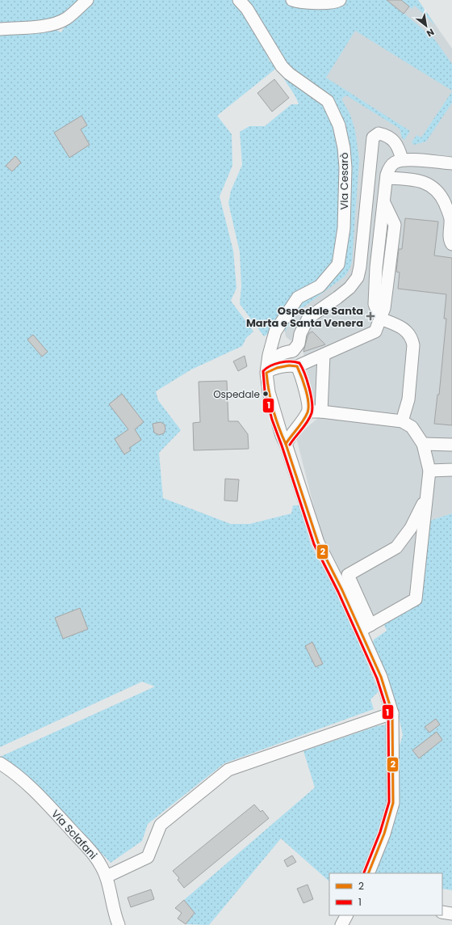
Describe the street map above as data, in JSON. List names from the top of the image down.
{
  "streets": {
    "street": ["Via Cesarò", "Via Sclafani"]
  },
  "places": {
    "health": ["Ospedale Santa Marta e Santa Venera"],
    "other": ["Ospedale"]
  },
  "lines": ["transit line 1", "transit line 2"],
  "legend": ["2", "1"],
  "north": "bottom right"
}
